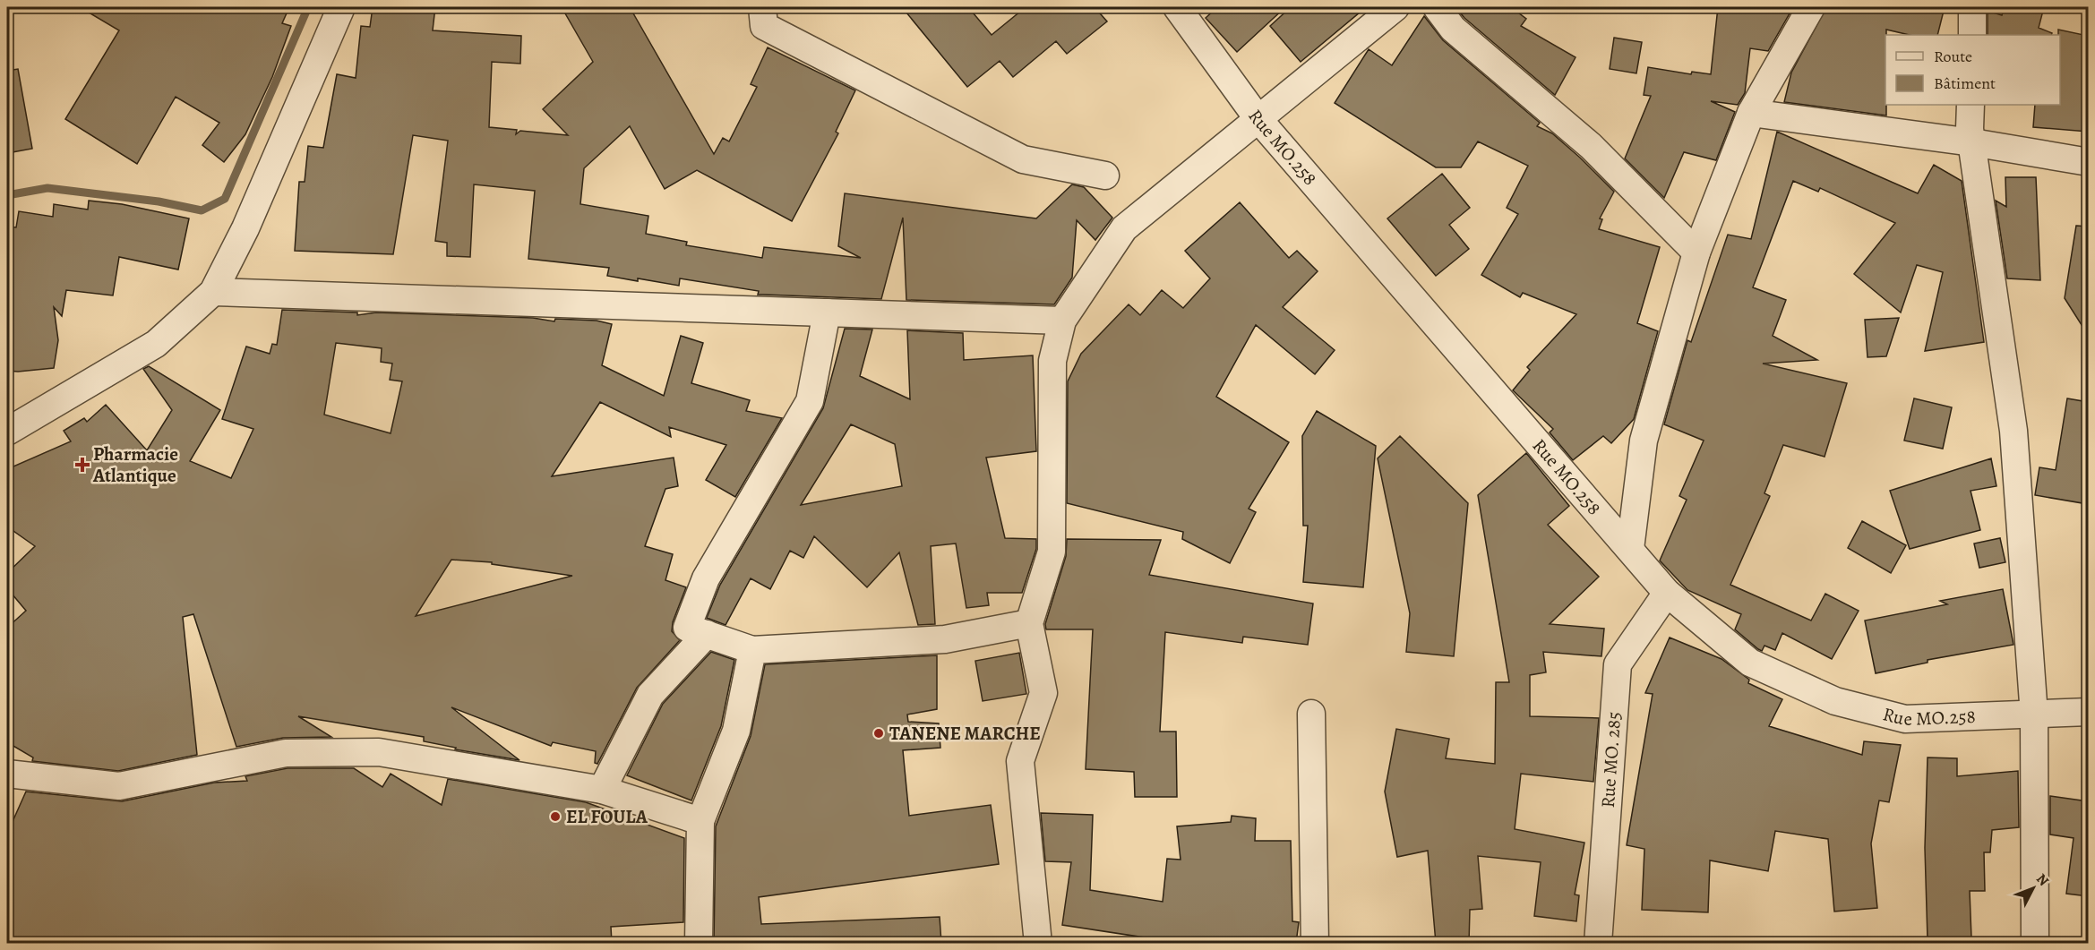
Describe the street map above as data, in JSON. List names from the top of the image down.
{
  "streets": {
    "street": ["Rue MO.258", "Rue MO. 285"]
  },
  "crossings": [
    ["Rue MO.258", "Rue MO. 285"]
  ],
  "places": {
    "health": ["Pharmacie Atlantique"],
    "other": ["TANENE MARCHE", "EL FOULA"]
  },
  "legend": ["Route", "Bâtiment"],
  "north": "top right"
}
